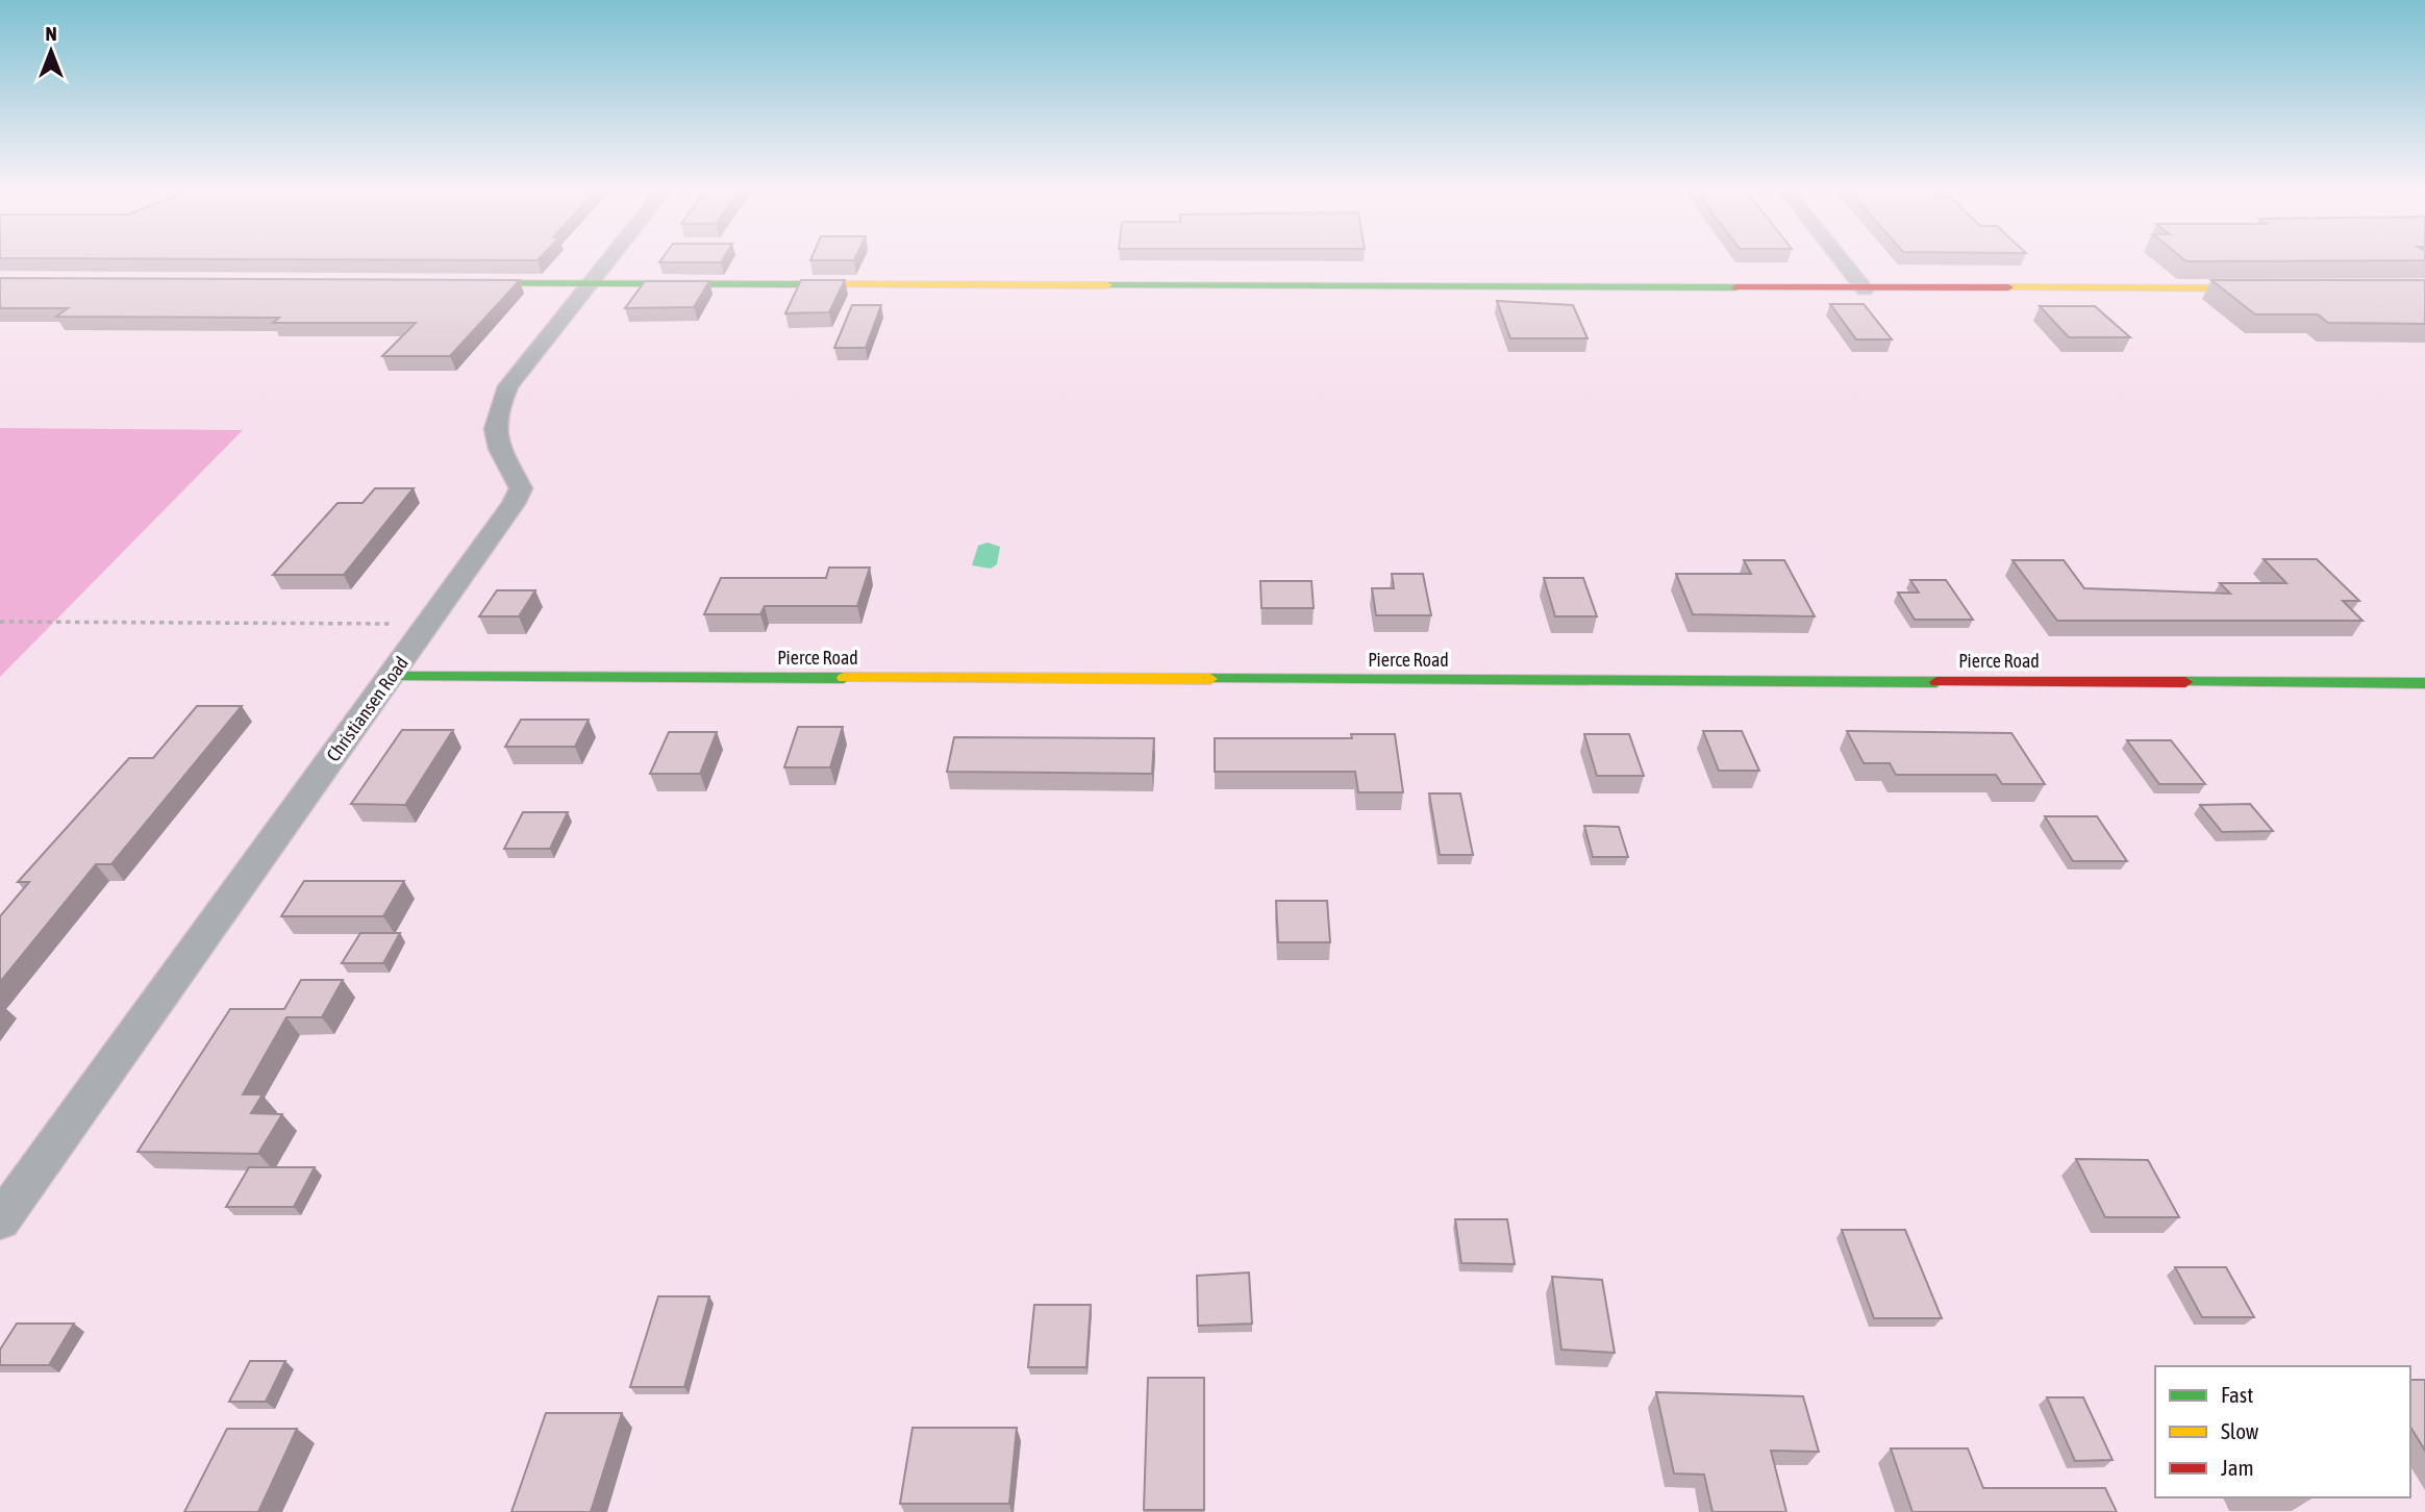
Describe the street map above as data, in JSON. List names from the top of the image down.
{
  "streets": {
    "street": ["Pierce Road", "Christiansen Road"]
  },
  "crossings": [
    ["Pierce Road", "Christiansen Road"]
  ],
  "legend": ["Fast", "Slow", "Jam"],
  "north": "top"
}
